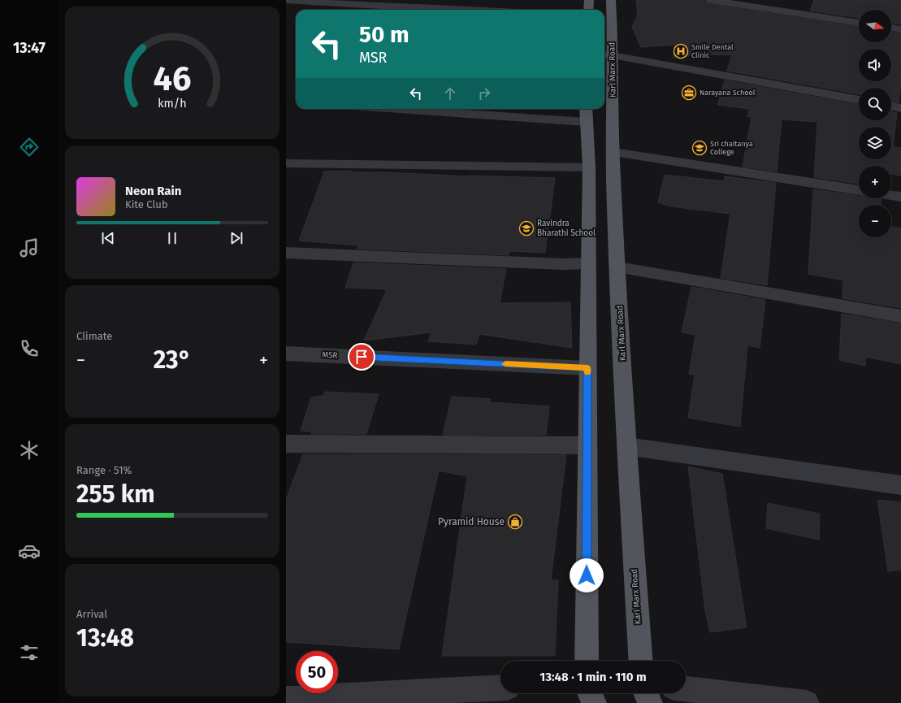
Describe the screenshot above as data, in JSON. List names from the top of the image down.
{
  "streets": {
    "main road": ["Karl Marx Road"],
    "street": ["MSR"]
  },
  "places": {
    "hospital": ["Smile Dental Clinic"],
    "office": ["Narayana School"],
    "school or university": ["Sri chaitanya College", "Ravindra Bharathi School"],
    "shop": ["Pyramid House"]
  },
  "north": "right",
  "page": {
    "tabs": "13:47",
    "map_buttons": ["+", "−"],
    "turn": ["50 m", "MSR"],
    "song": ["Neon Rain", "Kite Club"],
    "tile": [
      "Climate",
      ["Range · 51%", "255 km"],
      ["Arrival", "13:48"]
    ],
    "heat": ["−", "23°", "+"],
    "limit": "50",
    "trip": "13:48 · 1 min · 110 m",
    "gauge": ["46", "km/h"]
  }
}
